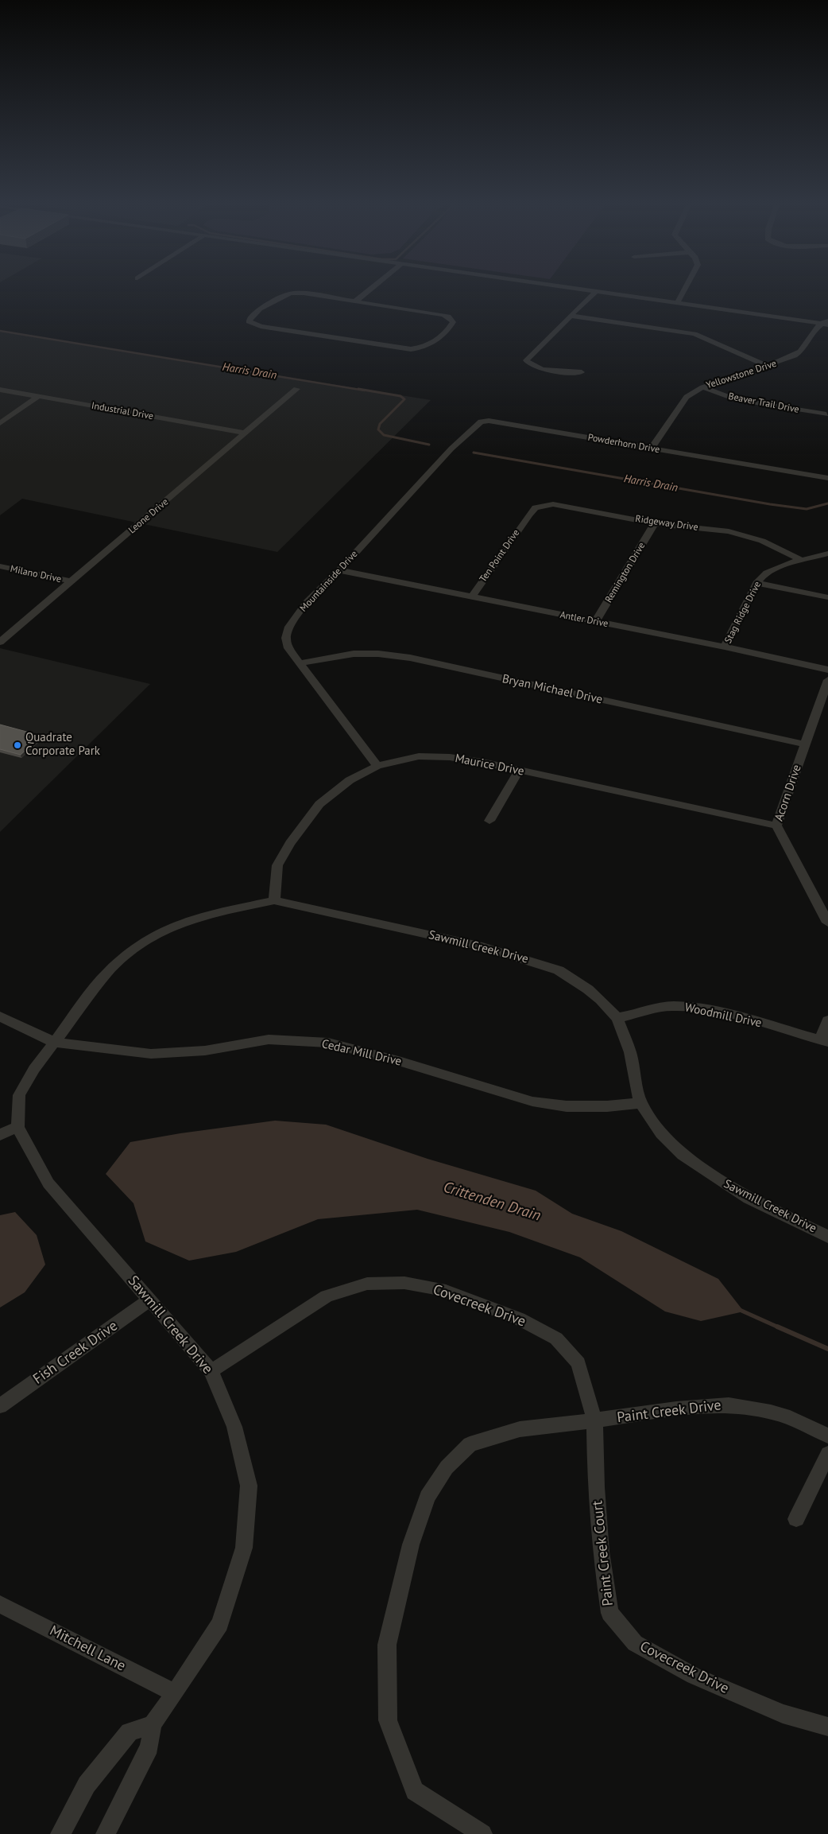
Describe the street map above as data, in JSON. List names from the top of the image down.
{
  "streets": {
    "street": [
      "Yellowstone Drive",
      "Beaver Trail Drive",
      "Industrial Drive",
      "Powderhorn Drive",
      "Leone Drive",
      "Ridgeway Drive",
      "Ten Point Drive",
      "Remington Drive",
      "Milano Drive",
      "Mountainside Drive",
      "Stag Ridge Drive",
      "Antler Drive",
      "Bryan Michael Drive",
      "Maurice Drive",
      "Acorn Drive",
      "Sawmill Creek Drive",
      "Woodmill Drive",
      "Cedar Mill Drive",
      "Covecreek Drive",
      "Fish Creek Drive",
      "Paint Creek Drive",
      "Paint Creek Court",
      "Mitchell Lane"
    ]
  },
  "crossings": [
    ["Yellowstone Drive", "Beaver Trail Drive"],
    ["Yellowstone Drive", "Powderhorn Drive"],
    ["Industrial Drive", "Leone Drive"],
    ["Powderhorn Drive", "Mountainside Drive"],
    ["Leone Drive", "Milano Drive"],
    ["Ridgeway Drive", "Ten Point Drive"],
    ["Ridgeway Drive", "Remington Drive"],
    ["Ridgeway Drive", "Stag Ridge Drive"],
    ["Ten Point Drive", "Antler Drive"],
    ["Remington Drive", "Antler Drive"],
    ["Mountainside Drive", "Antler Drive"],
    ["Mountainside Drive", "Bryan Michael Drive"],
    ["Mountainside Drive", "Maurice Drive"],
    ["Stag Ridge Drive", "Antler Drive"],
    ["Bryan Michael Drive", "Acorn Drive"],
    ["Maurice Drive", "Acorn Drive"],
    ["Maurice Drive", "Sawmill Creek Drive"],
    ["Sawmill Creek Drive", "Woodmill Drive"],
    ["Sawmill Creek Drive", "Cedar Mill Drive"],
    ["Sawmill Creek Drive", "Covecreek Drive"],
    ["Sawmill Creek Drive", "Fish Creek Drive"],
    ["Sawmill Creek Drive", "Mitchell Lane"],
    ["Covecreek Drive", "Paint Creek Drive"],
    ["Covecreek Drive", "Paint Creek Court"],
    ["Paint Creek Drive", "Paint Creek Court"]
  ],
  "water": ["Harris Drain", "Crittenden Drain"],
  "places": ["Quadrate Corporate Park"]
}
